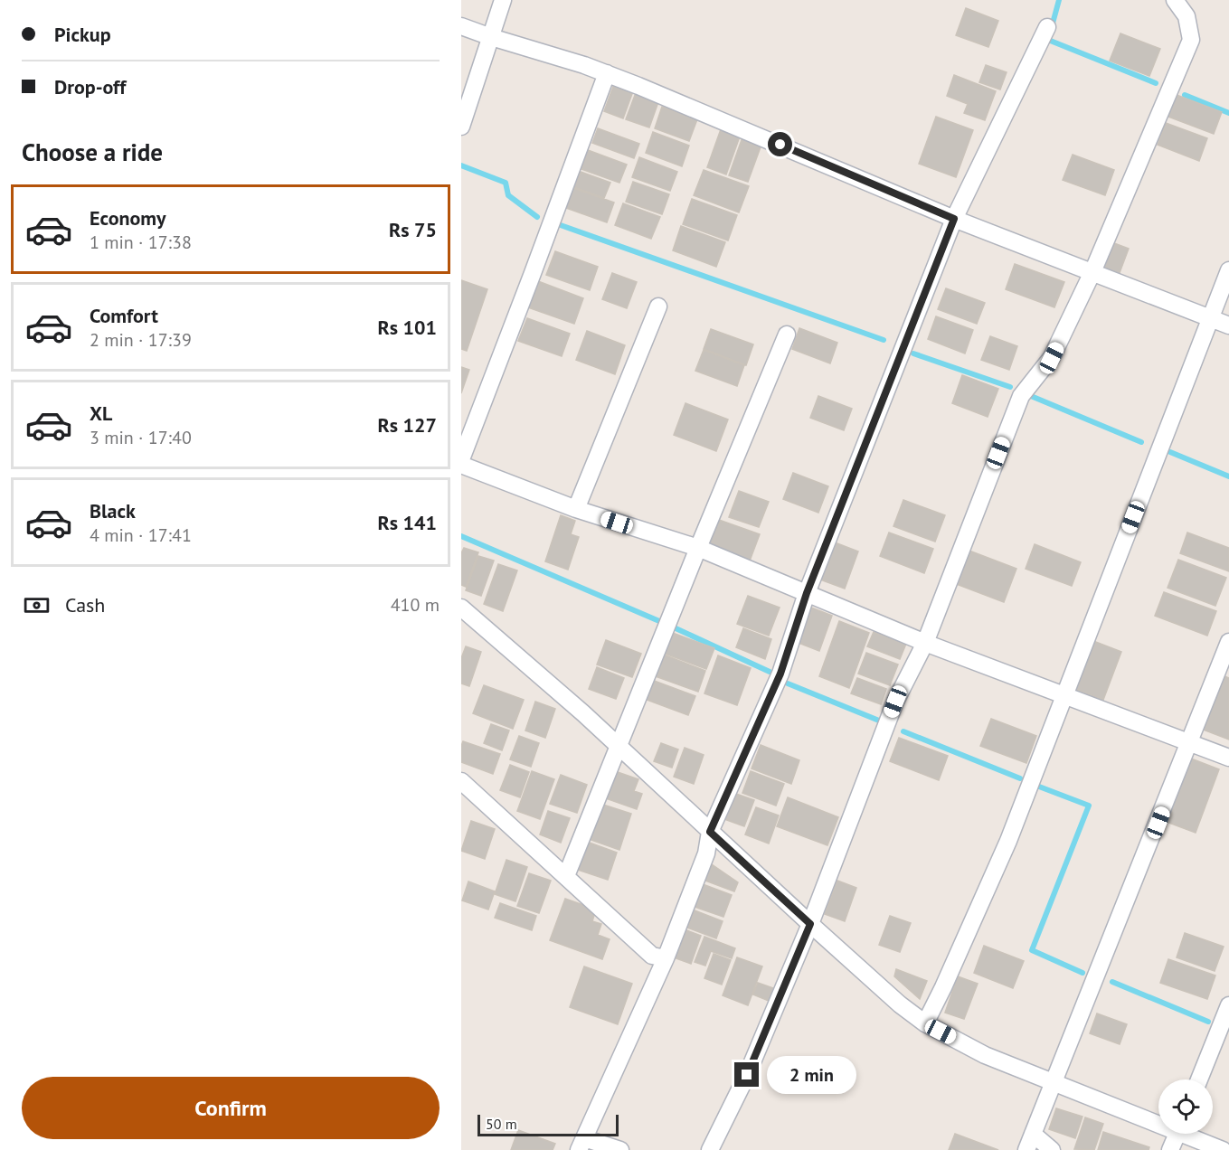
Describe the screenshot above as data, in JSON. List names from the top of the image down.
{
  "scale_bar": "50 m",
  "page": {
    "banner": ["Pickup", "Drop-off"],
    "heading": "Choose a ride",
    "list": [
      {
        "name": "Economy",
        "note": "1 min · 17:38",
        "value": "Rs 75"
      },
      {
        "name": "Comfort",
        "note": "2 min · 17:39",
        "value": "Rs 101"
      },
      {
        "name": "XL",
        "note": "3 min · 17:40",
        "value": "Rs 127"
      },
      {
        "name": "Black",
        "note": "4 min · 17:41",
        "value": "Rs 141"
      }
    ],
    "pay": ["Cash", "410 m"],
    "bubble": "2 min",
    "buttons": "Confirm",
    "scale": "50 m"
  }
}
